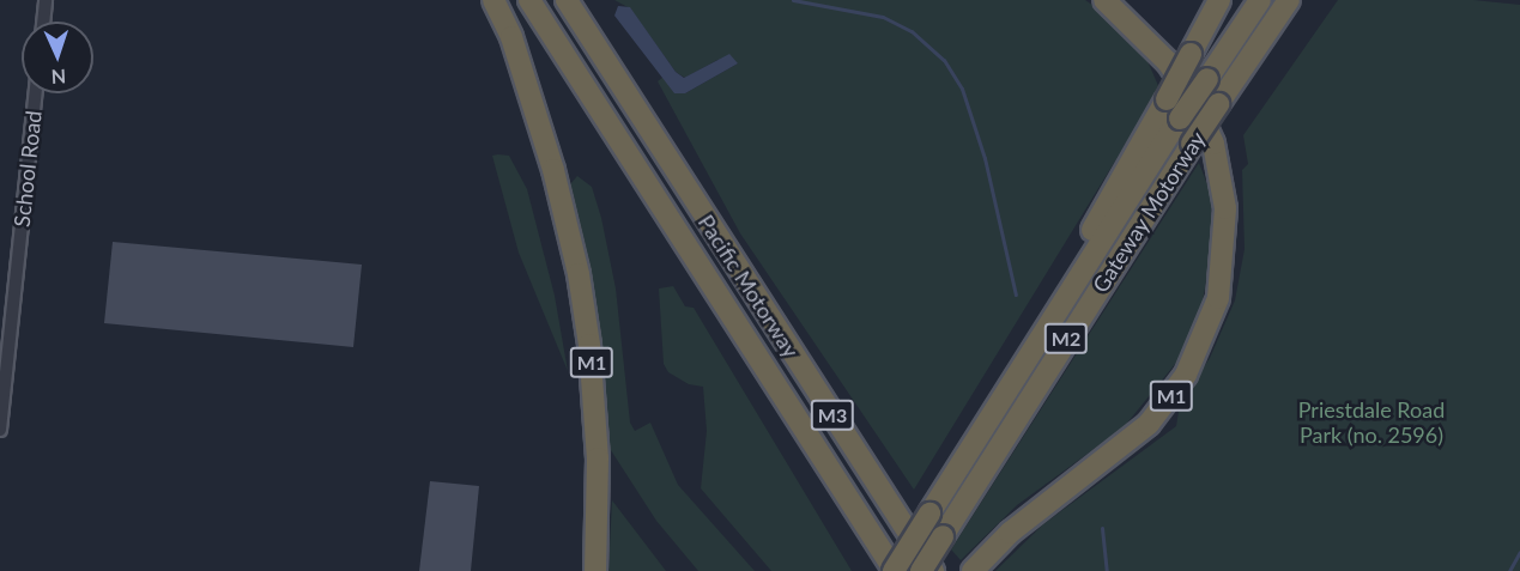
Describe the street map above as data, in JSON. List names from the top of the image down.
{
  "streets": {
    "highway": [
      "Gateway Motorway",
      "Pacific Motorway",
      "M2",
      "M1",
      "M3"
    ],
    "street": ["School Road"]
  },
  "crossings": [
    ["Gateway Motorway", "Pacific Motorway"]
  ],
  "parks": ["Priestdale Road Park (no. 2596)"],
  "north": "bottom"
}
